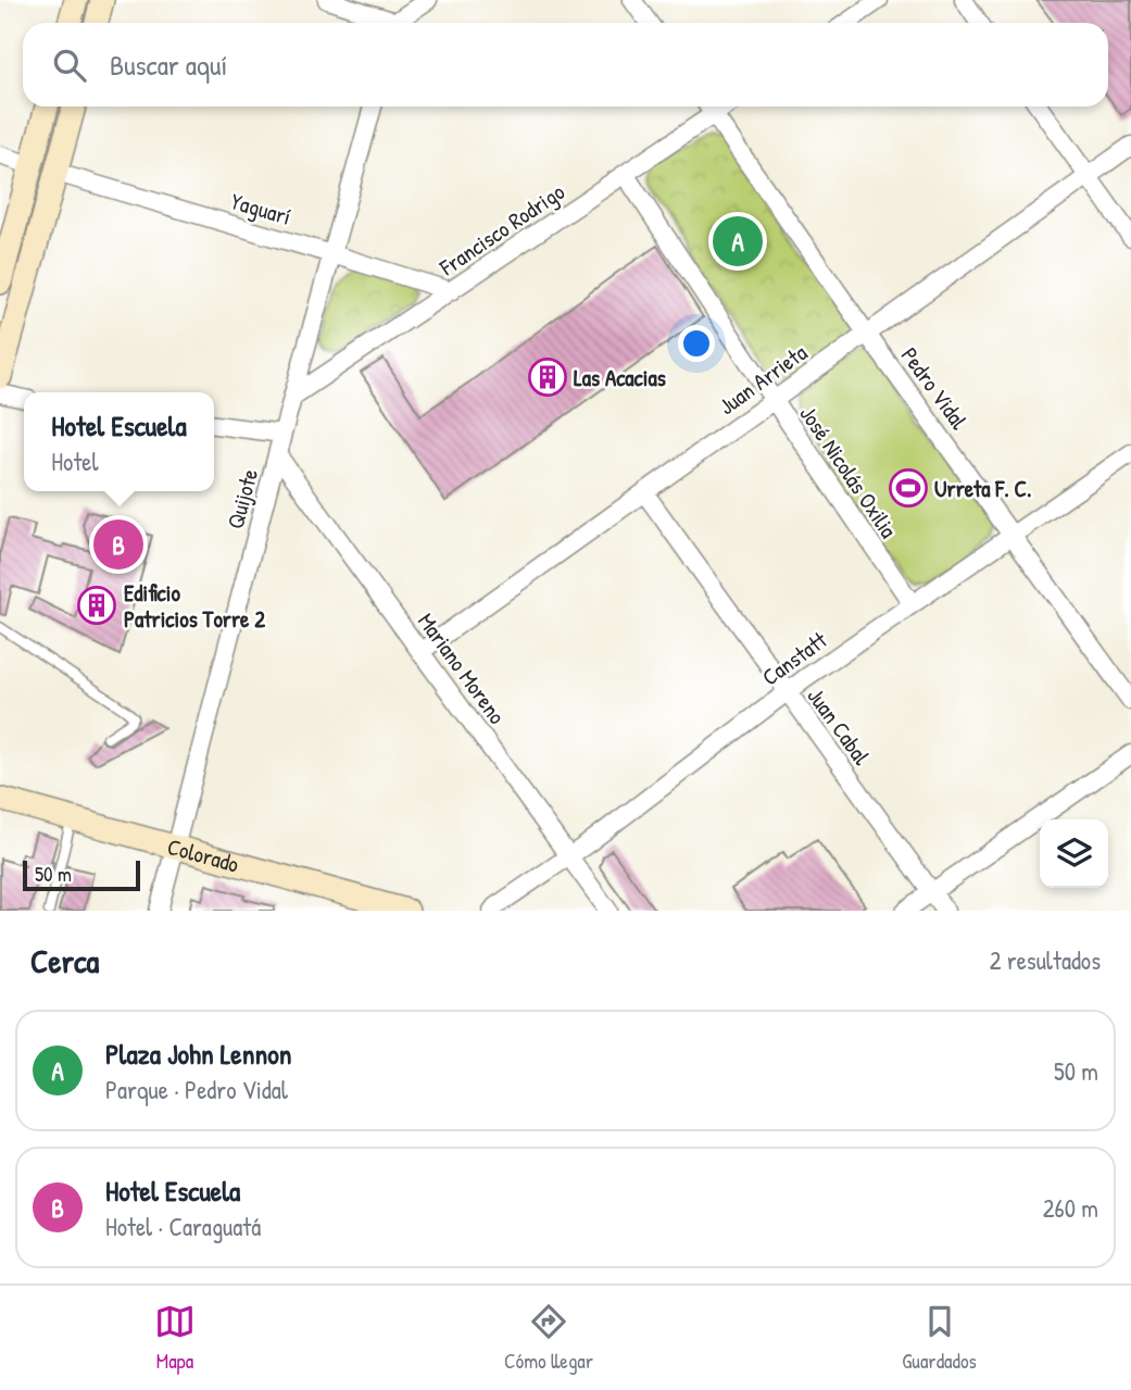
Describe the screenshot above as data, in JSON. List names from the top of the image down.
{
  "streets": {
    "main road": ["Colorado"],
    "street": [
      "Yaguarí",
      "Francisco Rodrigo",
      "Juan Arrieta",
      "Pedro Vidal",
      "José Nicolás Oxilia",
      "Quijote",
      "Canstatt",
      "Mariano Moreno",
      "Juan Cabal"
    ]
  },
  "crossings": [
    ["Yaguarí", "Francisco Rodrigo"],
    ["Yaguarí", "Quijote"],
    ["Francisco Rodrigo", "Pedro Vidal"],
    ["Francisco Rodrigo", "José Nicolás Oxilia"],
    ["Francisco Rodrigo", "Quijote"],
    ["Juan Arrieta", "Pedro Vidal"],
    ["Juan Arrieta", "José Nicolás Oxilia"],
    ["Juan Arrieta", "Mariano Moreno"],
    ["Juan Arrieta", "Juan Cabal"],
    ["Pedro Vidal", "Canstatt"],
    ["José Nicolás Oxilia", "Canstatt"],
    ["Quijote", "Mariano Moreno"],
    ["Quijote", "Colorado"],
    ["Canstatt", "Mariano Moreno"],
    ["Canstatt", "Juan Cabal"]
  ],
  "places": {
    "building": ["Las Acacias", "Edificio Patricios Torre 2"],
    "sports": ["Urreta F. C."]
  },
  "scale_bar": "50 m",
  "page": {
    "search": "Buscar aquí",
    "pins": ["A", "B"],
    "popup": ["Hotel Escuela", "Hotel"],
    "scale": "50 m",
    "heading": ["Cerca", "2 resultados"],
    "list": [
      {
        "mark": "A",
        "name": "Plaza John Lennon",
        "note": "Parque · Pedro Vidal",
        "value": "50 m"
      },
      {
        "mark": "B",
        "name": "Hotel Escuela",
        "note": "Hotel · Caraguatá",
        "value": "260 m"
      }
    ],
    "nav": ["Mapa", "Cómo llegar", "Guardados"]
  }
}
